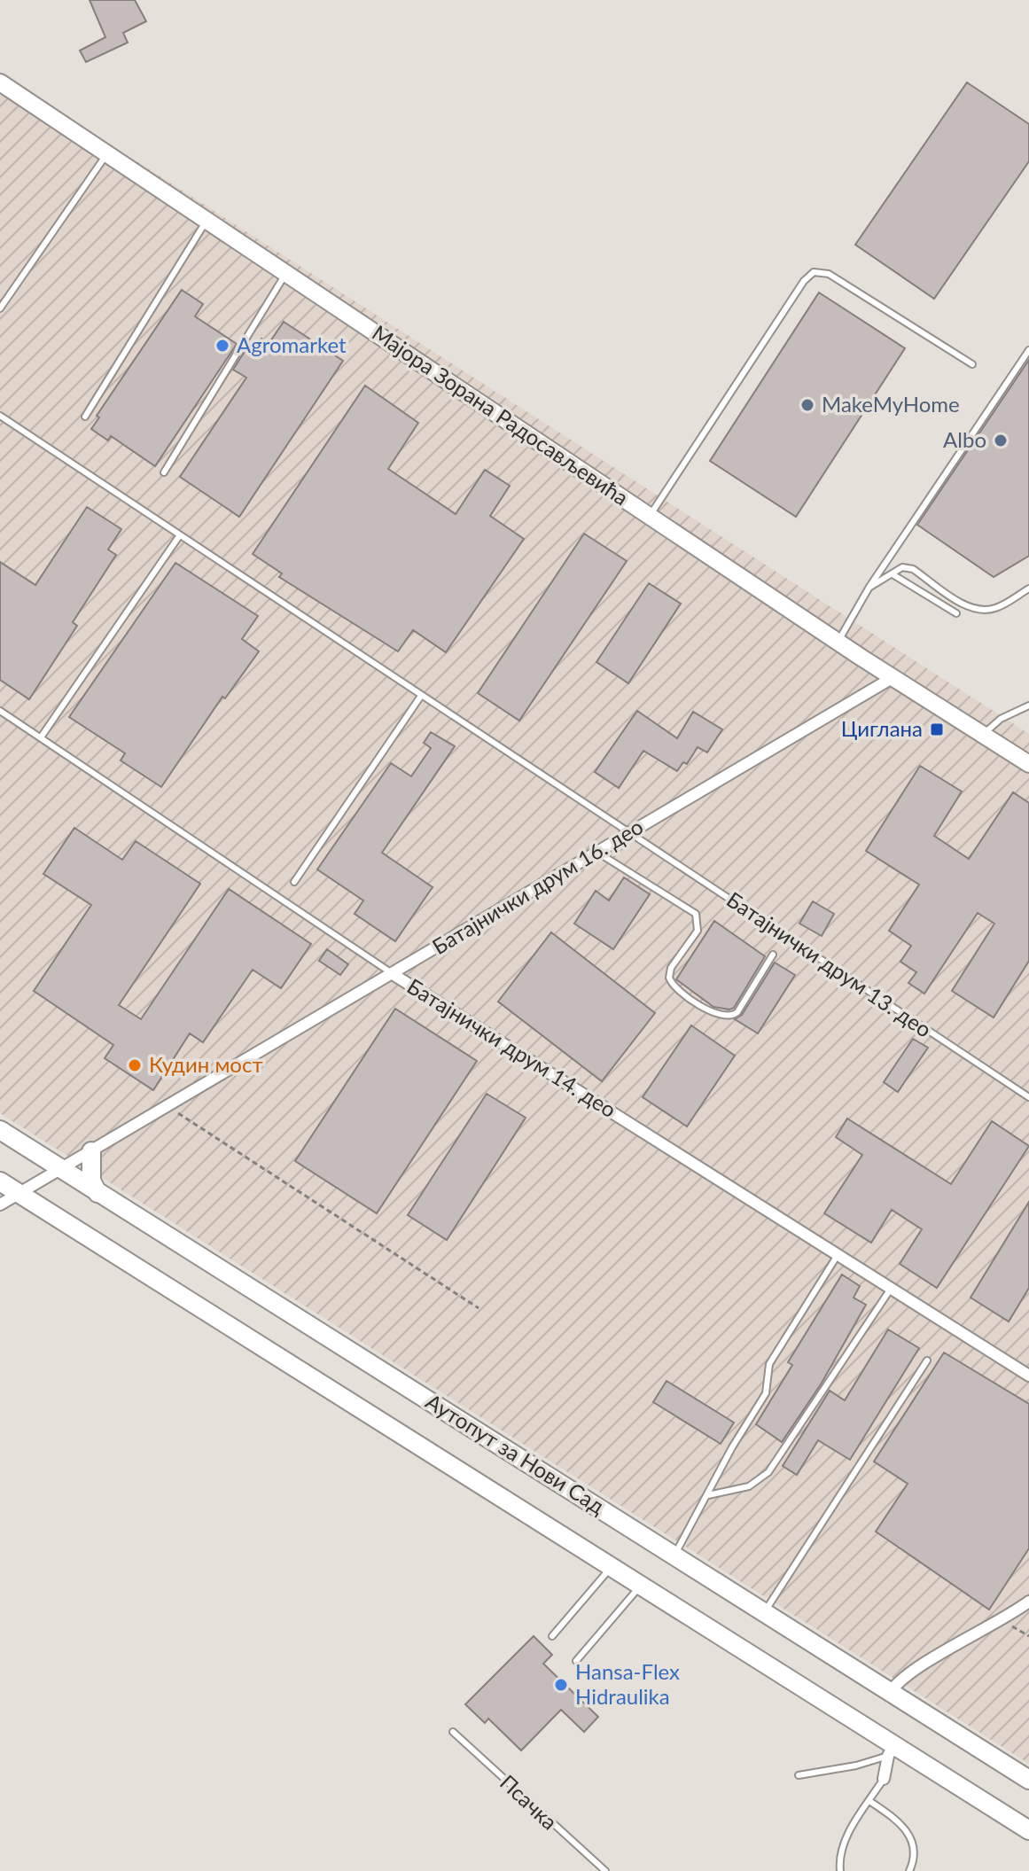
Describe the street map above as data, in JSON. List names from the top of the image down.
{
  "streets": {
    "main road": ["Мајора Зорана Радосављевића", "Аутопут за Нови Сад"],
    "street": ["Батајнички друм 16. део", "Батајнички друм 14. део"],
    "lane": ["Батајнички друм 13. део", "Псачка"]
  },
  "crossings": [
    ["Мајора Зорана Радосављевића", "Батајнички друм 16. део"],
    ["Батајнички друм 16. део", "Батајнички друм 13. део"],
    ["Батајнички друм 16. део", "Батајнички друм 14. део"],
    ["Батајнички друм 16. део", "Аутопут за Нови Сад"]
  ],
  "places": {
    "other": [
      "Agromarket",
      "MakeMyHome",
      "Albo",
      "Кудин мост",
      "Hansa-Flex Hidraulika"
    ],
    "transit": ["Циглана"]
  }
}
